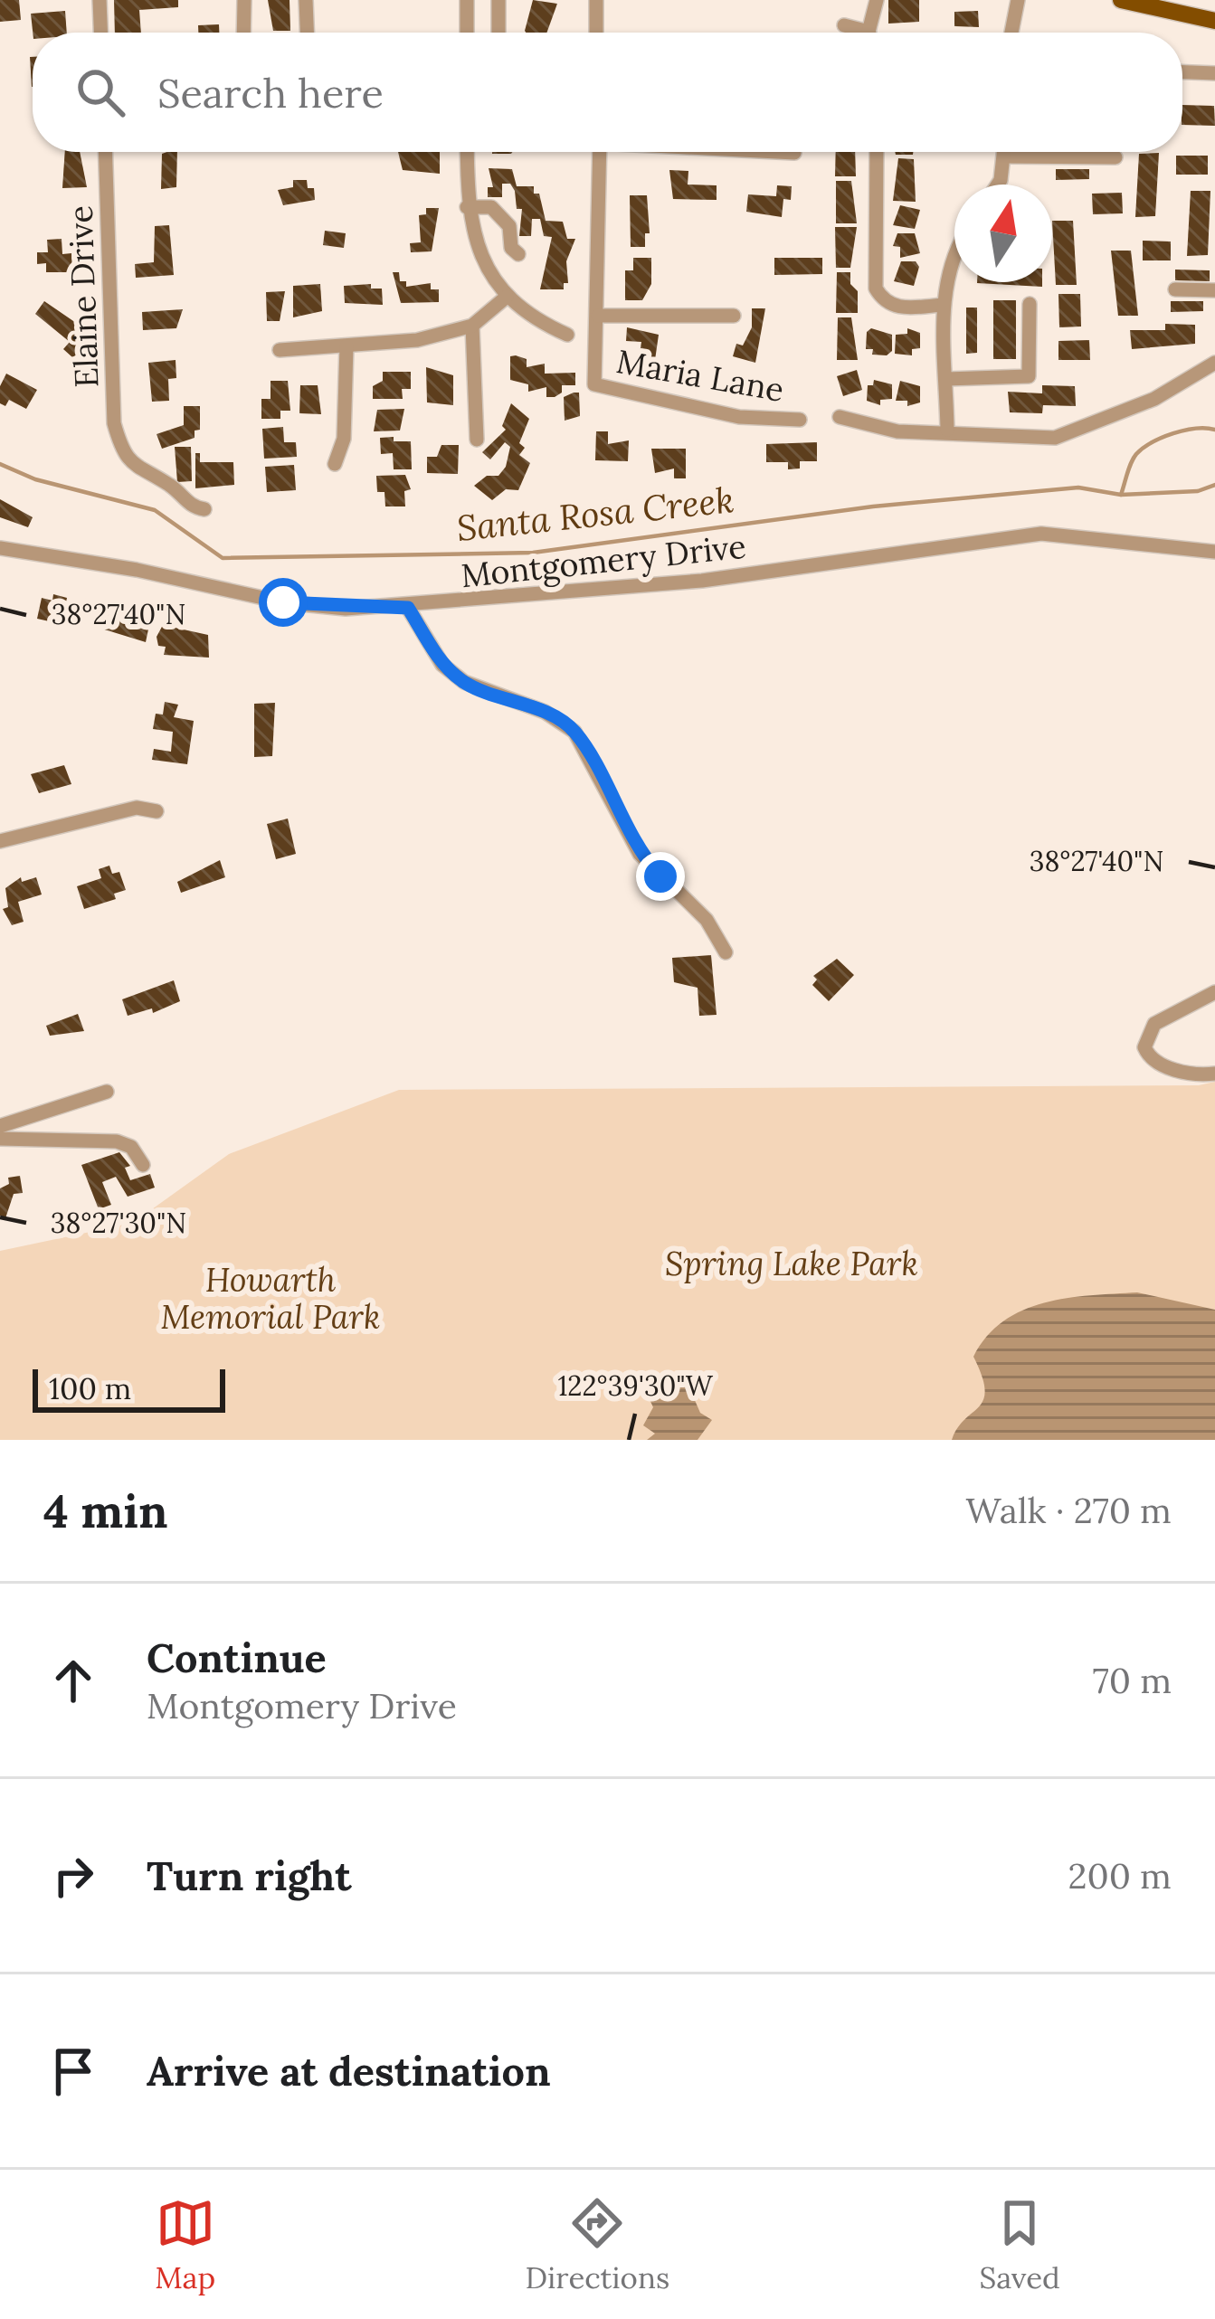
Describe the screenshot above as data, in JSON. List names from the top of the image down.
{
  "streets": {
    "street": ["Elaine Drive", "Maria Lane", "Montgomery Drive"]
  },
  "water": ["Santa Rosa Creek"],
  "parks": ["Spring Lake Park", "Howarth Memorial Park"],
  "scale_bar": "100 m",
  "north": "top",
  "page": {
    "search": "Search here",
    "scale": "100 m",
    "heading": ["4 min", "Walk · 270 m"],
    "list": [
      ["Continue", "Montgomery Drive", "70 m"],
      ["Turn right", "200 m"],
      "Arrive at destination"
    ],
    "nav": ["Map", "Directions", "Saved"]
  },
  "coordinates": ["38°27'40\"N", "38°27'30\"N", "122°39'30\"W"]
}
